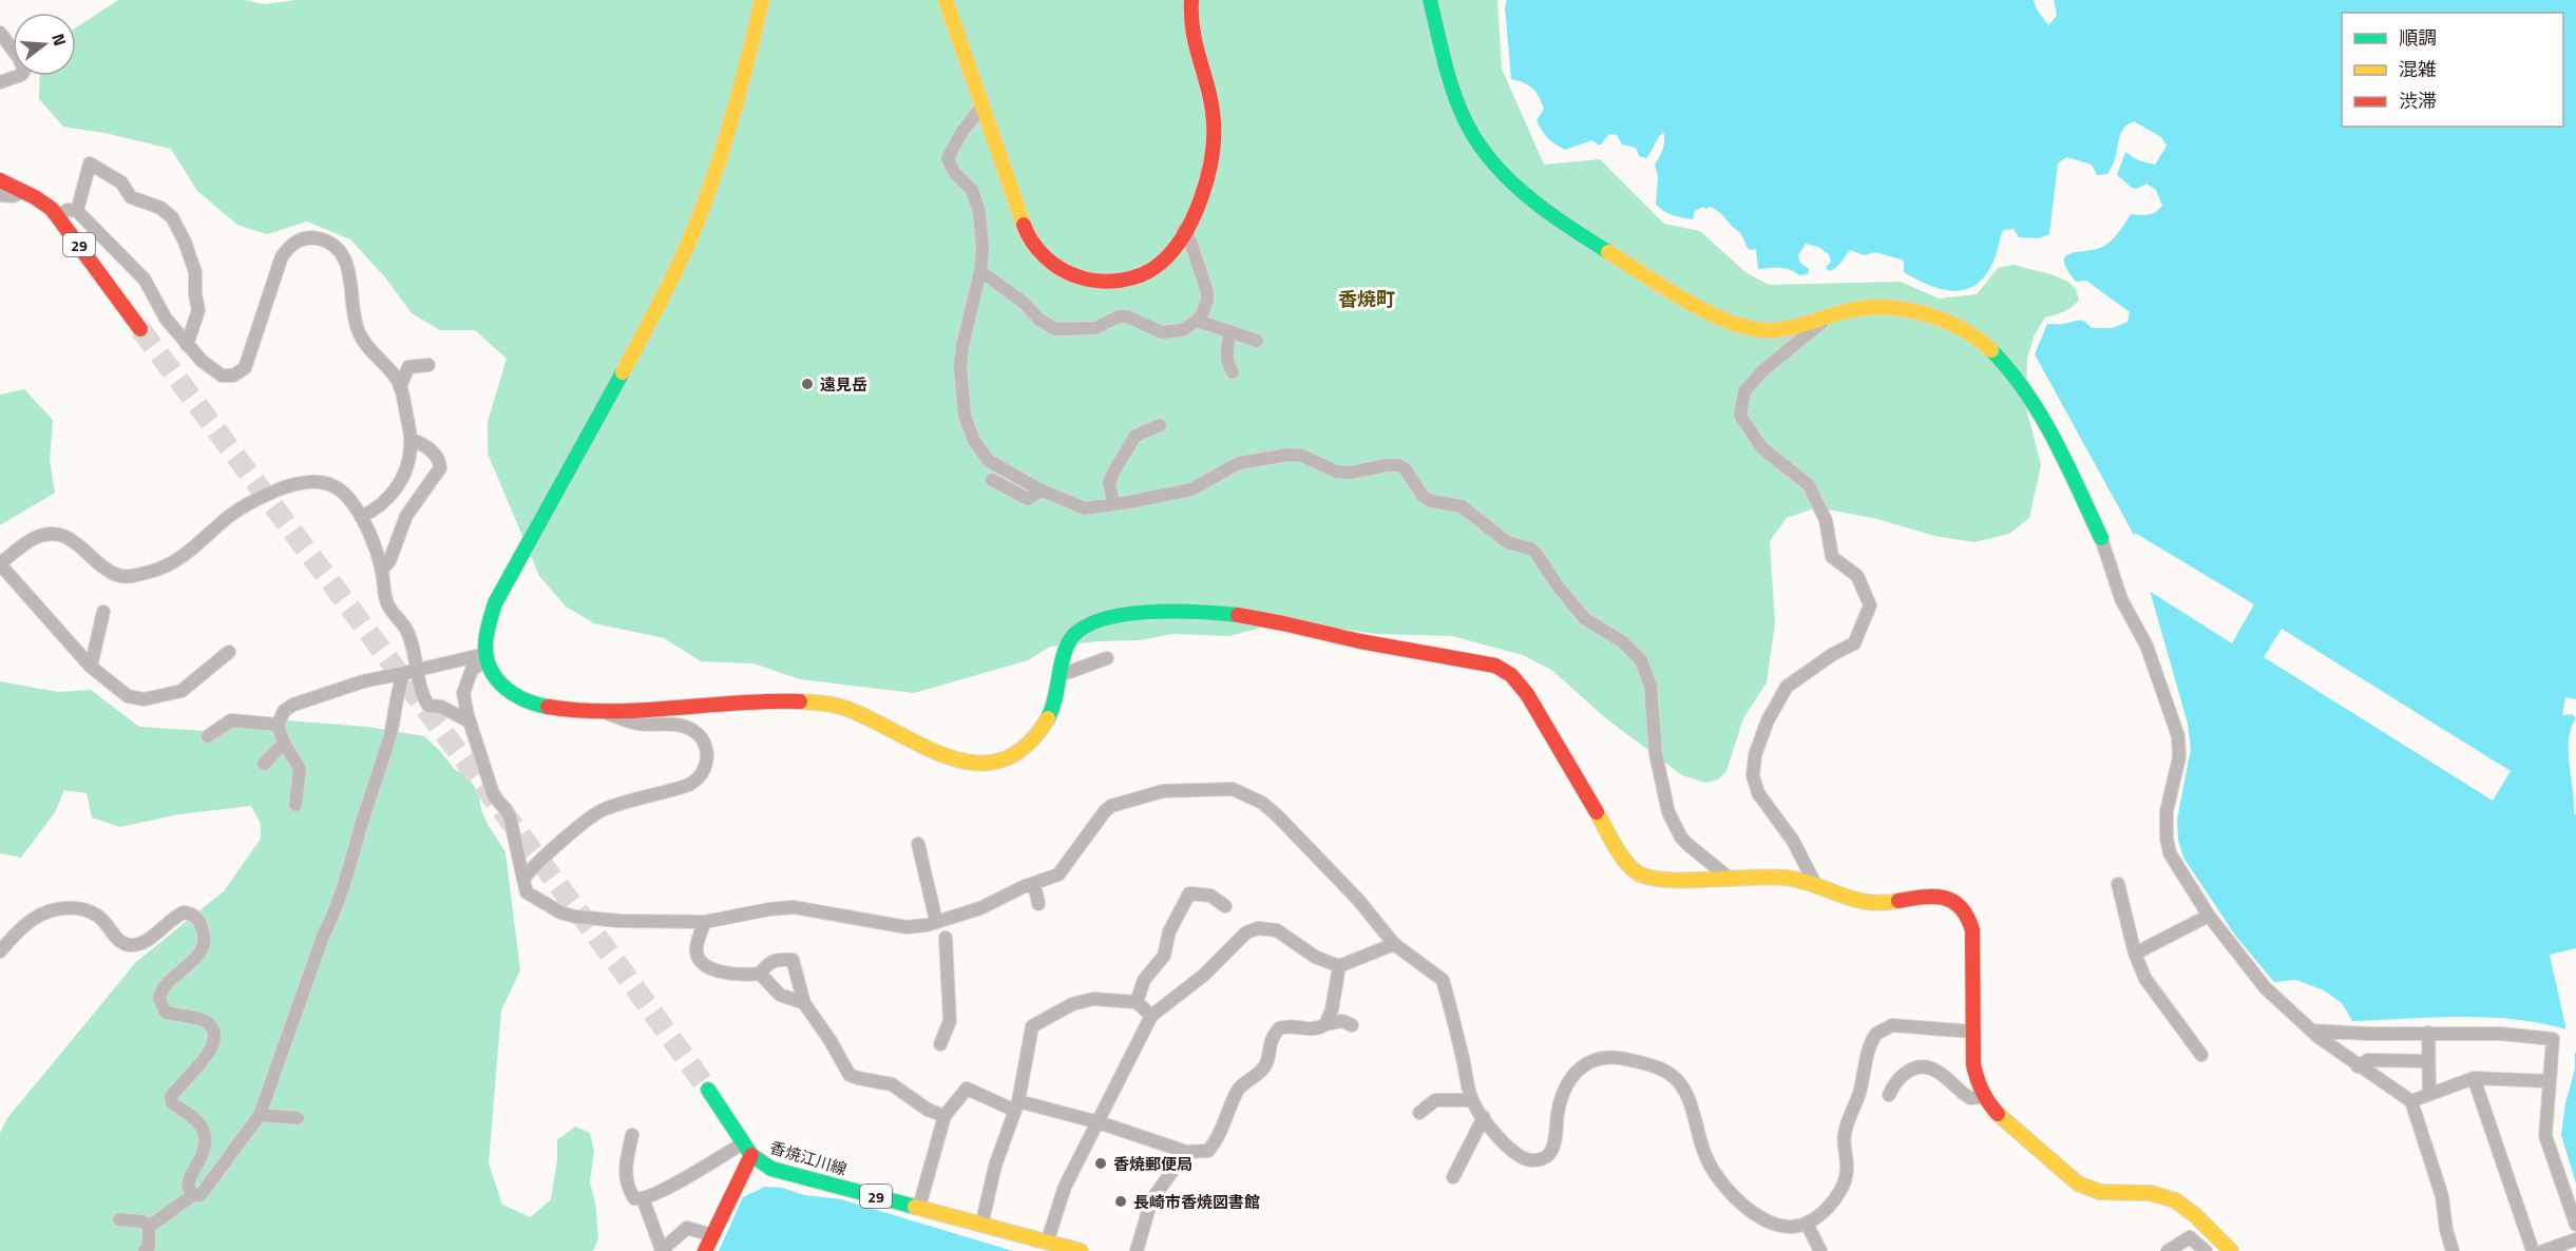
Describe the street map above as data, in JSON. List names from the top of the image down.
{
  "streets": {
    "street": ["29", "香焼江川線"]
  },
  "districts": ["香焼町"],
  "places": ["遠見岳", "香焼郵便局", "長崎市香焼図書館"],
  "legend": ["順調", "混雑", "渋滞"],
  "north": "right"
}
